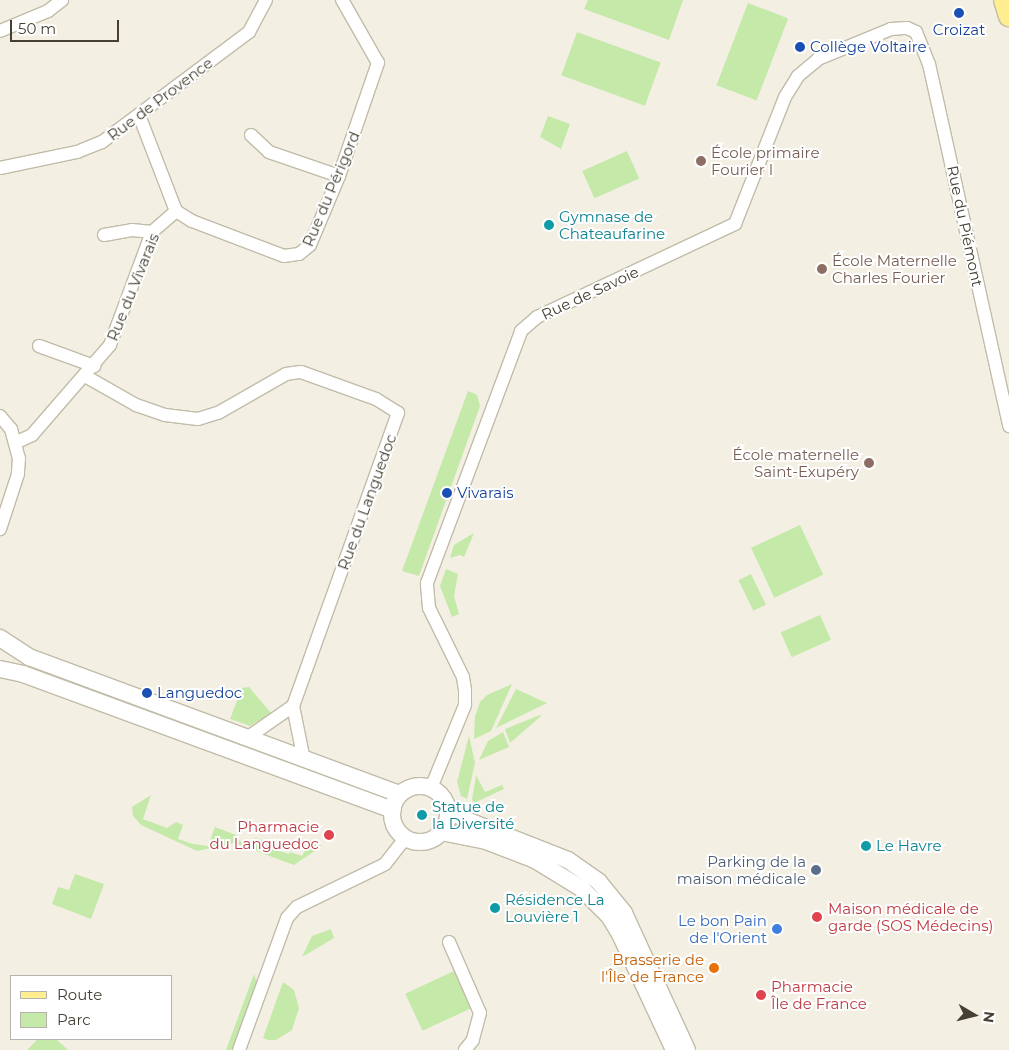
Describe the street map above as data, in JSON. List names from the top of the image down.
{
  "streets": {
    "street": [
      "Rue de Provence",
      "Rue du Périgord",
      "Rue du Piémont",
      "Rue du Vivarais",
      "Rue de Savoie",
      "Rue du Languedoc"
    ]
  },
  "crossings": [
    ["Rue du Périgord", "Rue du Vivarais"],
    ["Rue du Piémont", "Rue de Savoie"],
    ["Rue du Vivarais", "Rue du Languedoc"]
  ],
  "places": [
    "Croizat",
    "Collège Voltaire",
    "École primaire Fourier I",
    "Gymnase de Chateaufarine",
    "École Maternelle Charles Fourier",
    "École maternelle Saint-Exupéry",
    "Vivarais",
    "Languedoc",
    "Statue de la Diversité",
    "Pharmacie du Languedoc",
    "Le Havre",
    "Parking de la maison médicale",
    "Résidence La Louvière 1",
    "Maison médicale de garde (SOS Médecins)",
    "Le bon Pain de l'Orient",
    "Brasserie de l'Île de France",
    "Pharmacie Île de France"
  ],
  "legend": ["Route", "Parc"],
  "scale_bar": "50 m",
  "north": "right"
}
